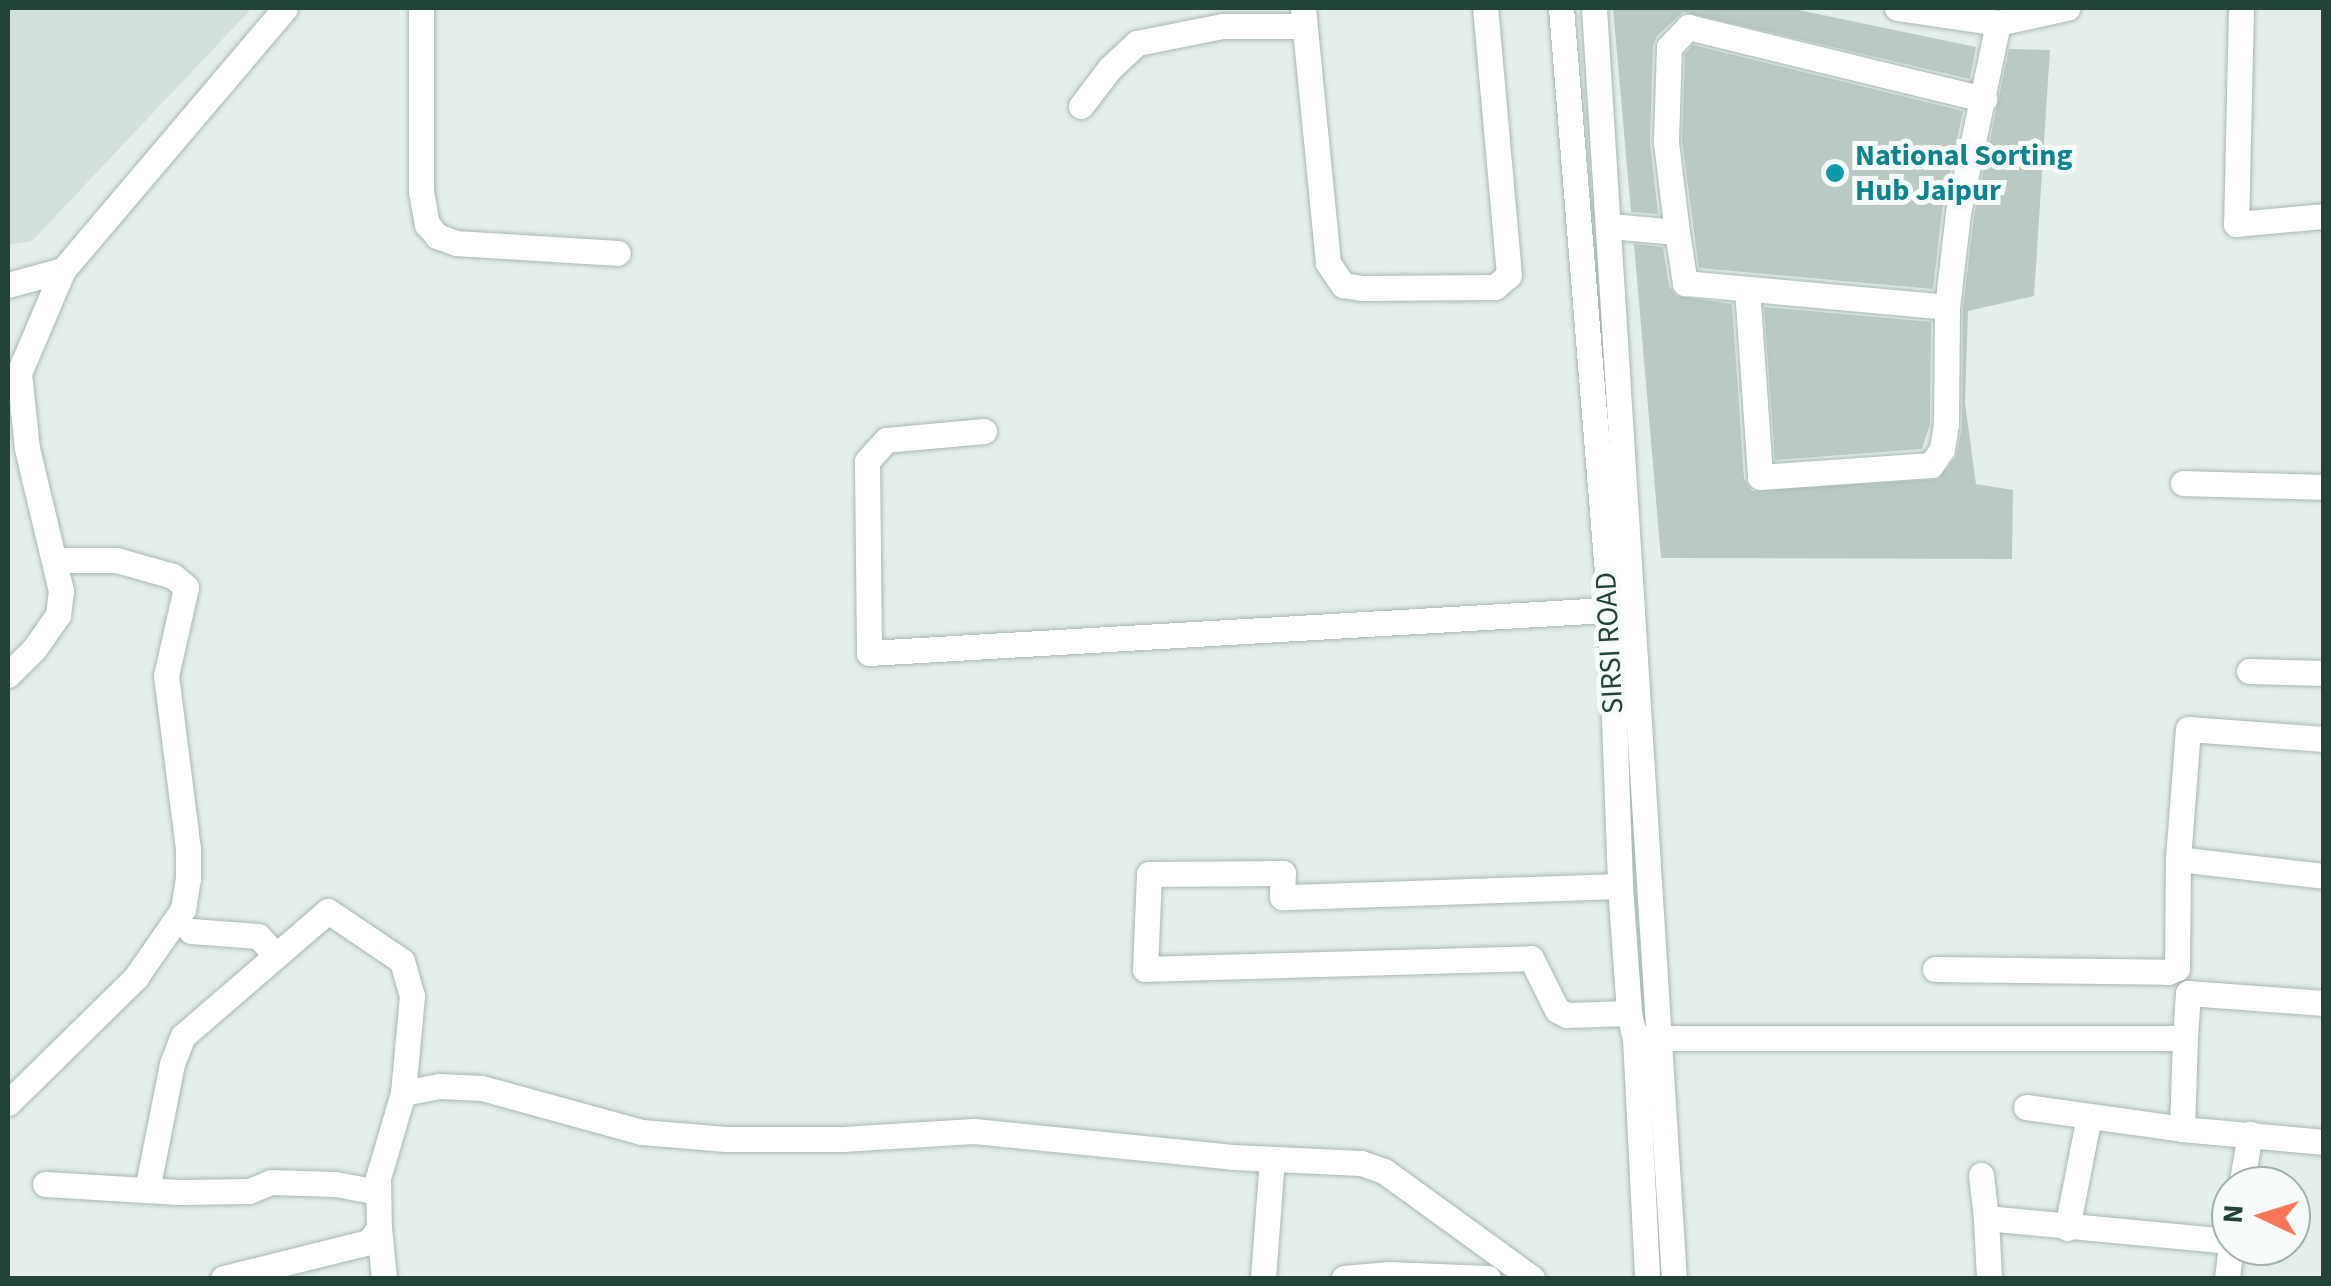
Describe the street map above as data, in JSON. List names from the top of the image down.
{
  "streets": {
    "street": ["SIRSI ROAD"]
  },
  "places": ["National Sorting Hub Jaipur"],
  "north": "left"
}
